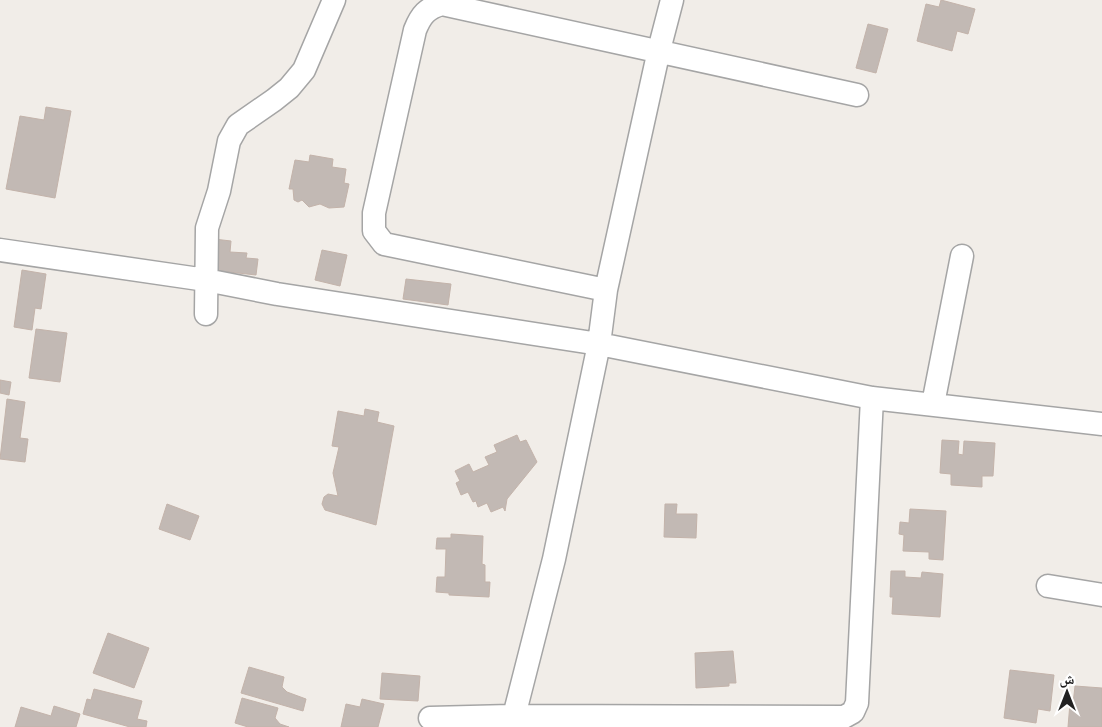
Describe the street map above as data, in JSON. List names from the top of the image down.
{
  "north": "top"
}
